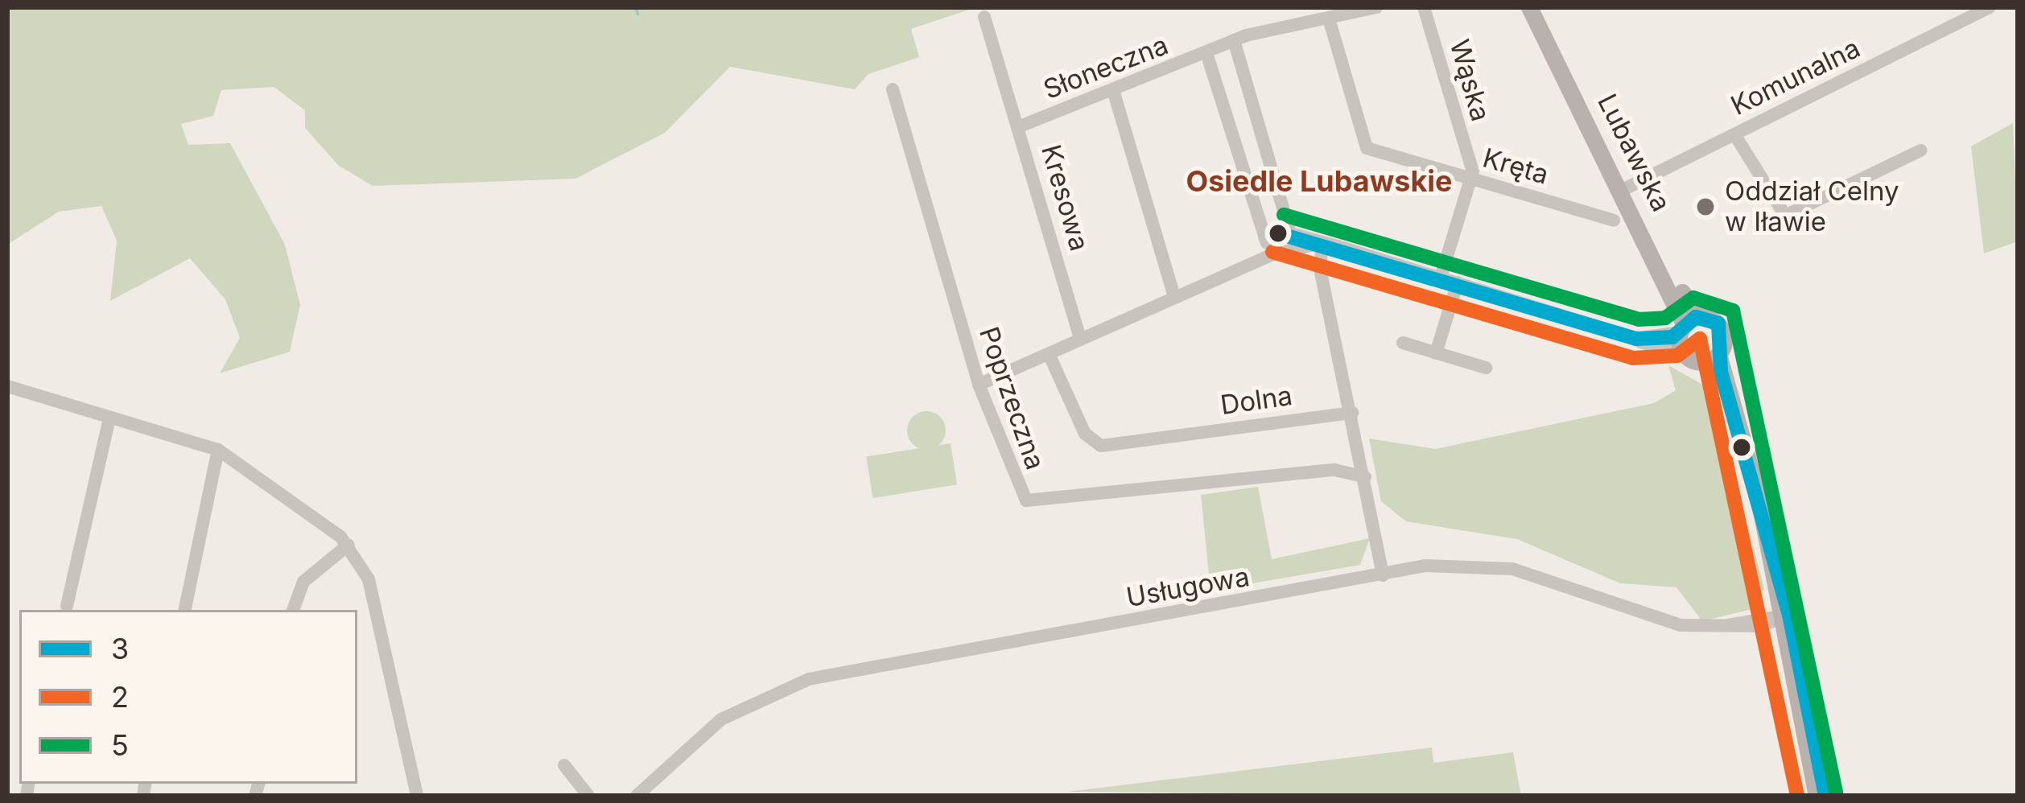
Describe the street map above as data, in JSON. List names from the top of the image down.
{
  "streets": {
    "main road": ["Lubawska"],
    "street": [
      "Słoneczna",
      "Komunalna",
      "Wąska",
      "Kręta",
      "Kresowa",
      "Poprzeczna",
      "Dolna",
      "Usługowa"
    ]
  },
  "crossings": [
    ["Słoneczna", "Kręta"],
    ["Słoneczna", "Kresowa"],
    ["Komunalna", "Lubawska"],
    ["Wąska", "Kręta"]
  ],
  "districts": ["Osiedle Lubawskie"],
  "places": ["Oddział Celny w Iławie"],
  "lines": ["transit line 5", "transit line 3", "transit line 2"],
  "legend": ["3", "2", "5"]
}
